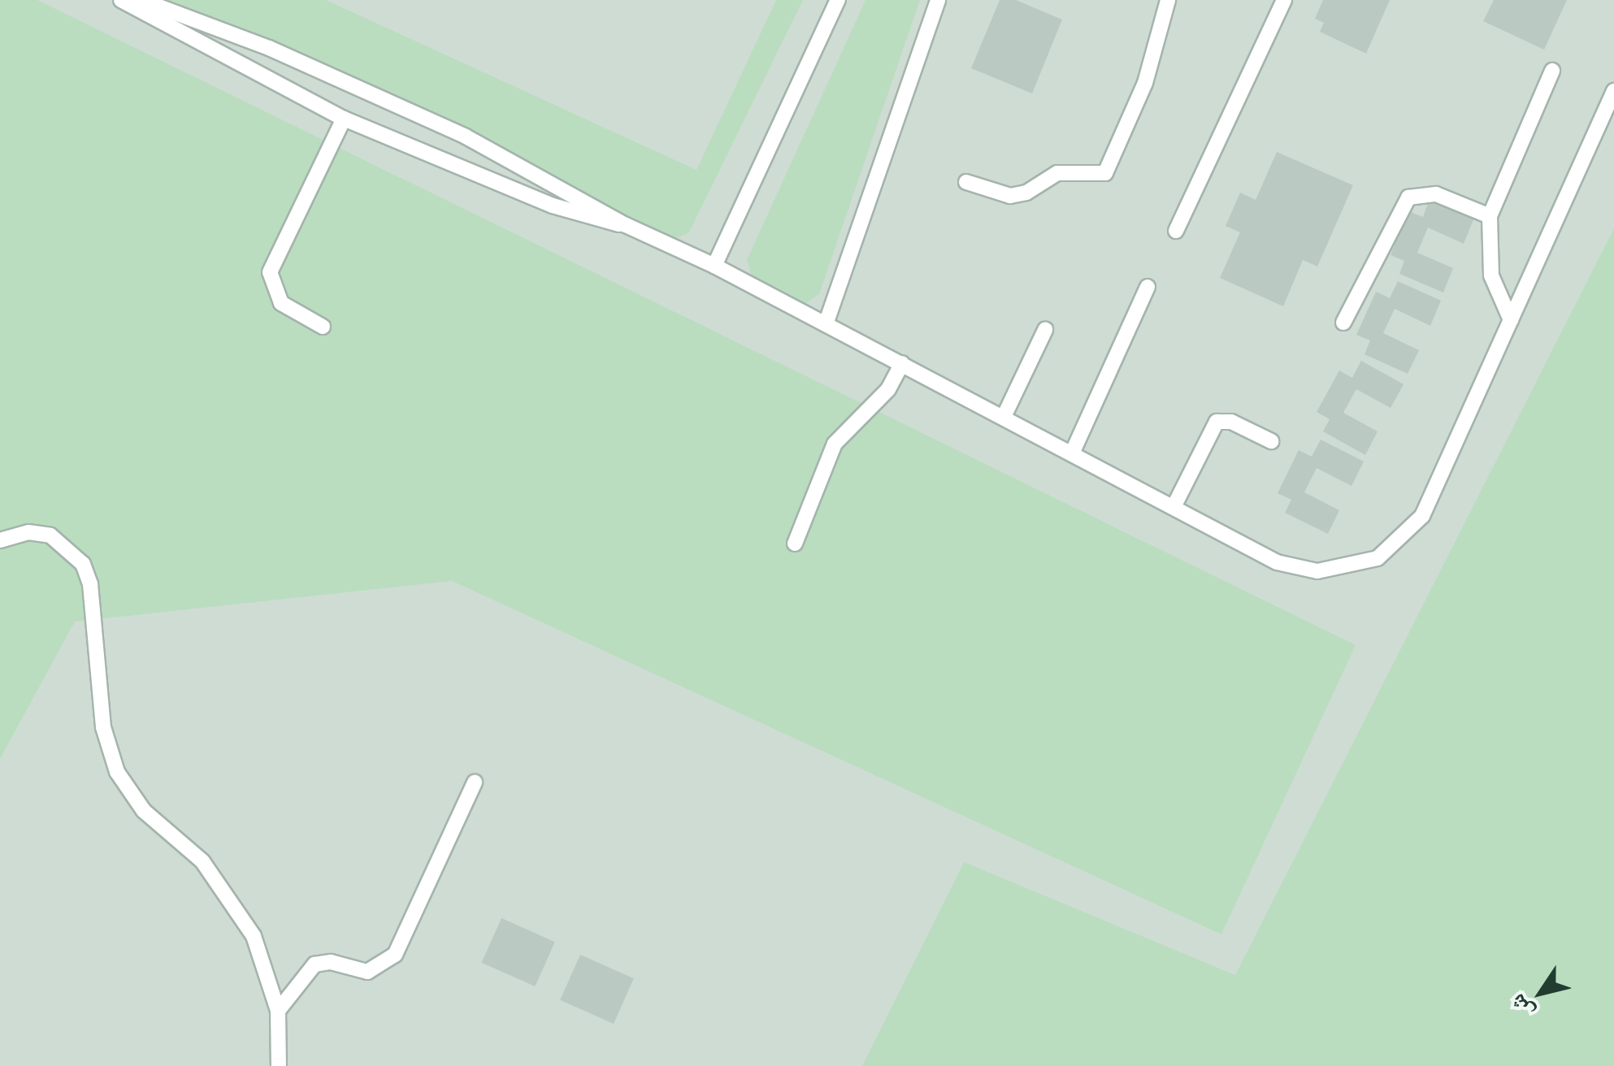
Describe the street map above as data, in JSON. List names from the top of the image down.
{
  "north": "bottom left"
}
